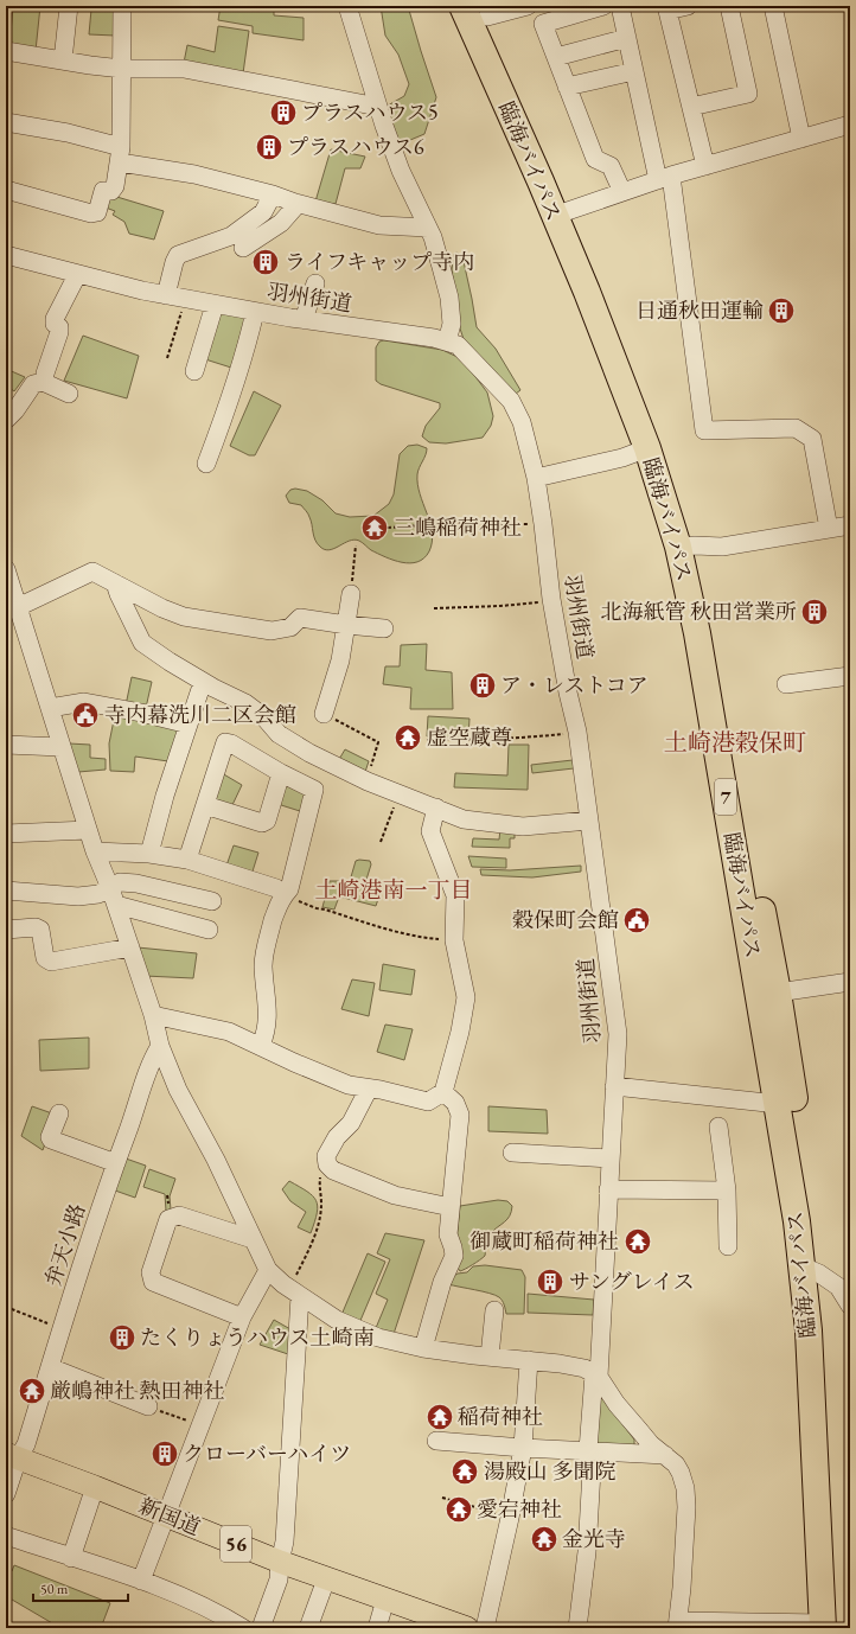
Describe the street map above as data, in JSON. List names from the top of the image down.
{
  "streets": {
    "highway": ["臨海バイパス", "7"],
    "main road": ["新国道", "56"],
    "street": ["羽州街道", "弁天小路"]
  },
  "crossings": [
    ["弁天小路", "新国道"]
  ],
  "districts": ["土崎港穀保町", "土崎港南一丁目"],
  "places": {
    "building": [
      "プラスハウス5",
      "プラスハウス6",
      "ライフキャップ寺内",
      "日通秋田運輸",
      "北海紙管 秋田営業所",
      "ア・レストコア",
      "サングレイス",
      "たくりょうハウス土崎南",
      "クローバーハイツ"
    ],
    "temple": [
      "三嶋稲荷神社",
      "虚空蔵尊",
      "御蔵町稲荷神社",
      "厳嶋神社 熱田神社",
      "稲荷神社",
      "湯殿山 多聞院",
      "愛宕神社",
      "金光寺"
    ],
    "public building": ["寺内幕洗川二区会館", "穀保町会館"]
  },
  "scale_bar": "50 m"
}
